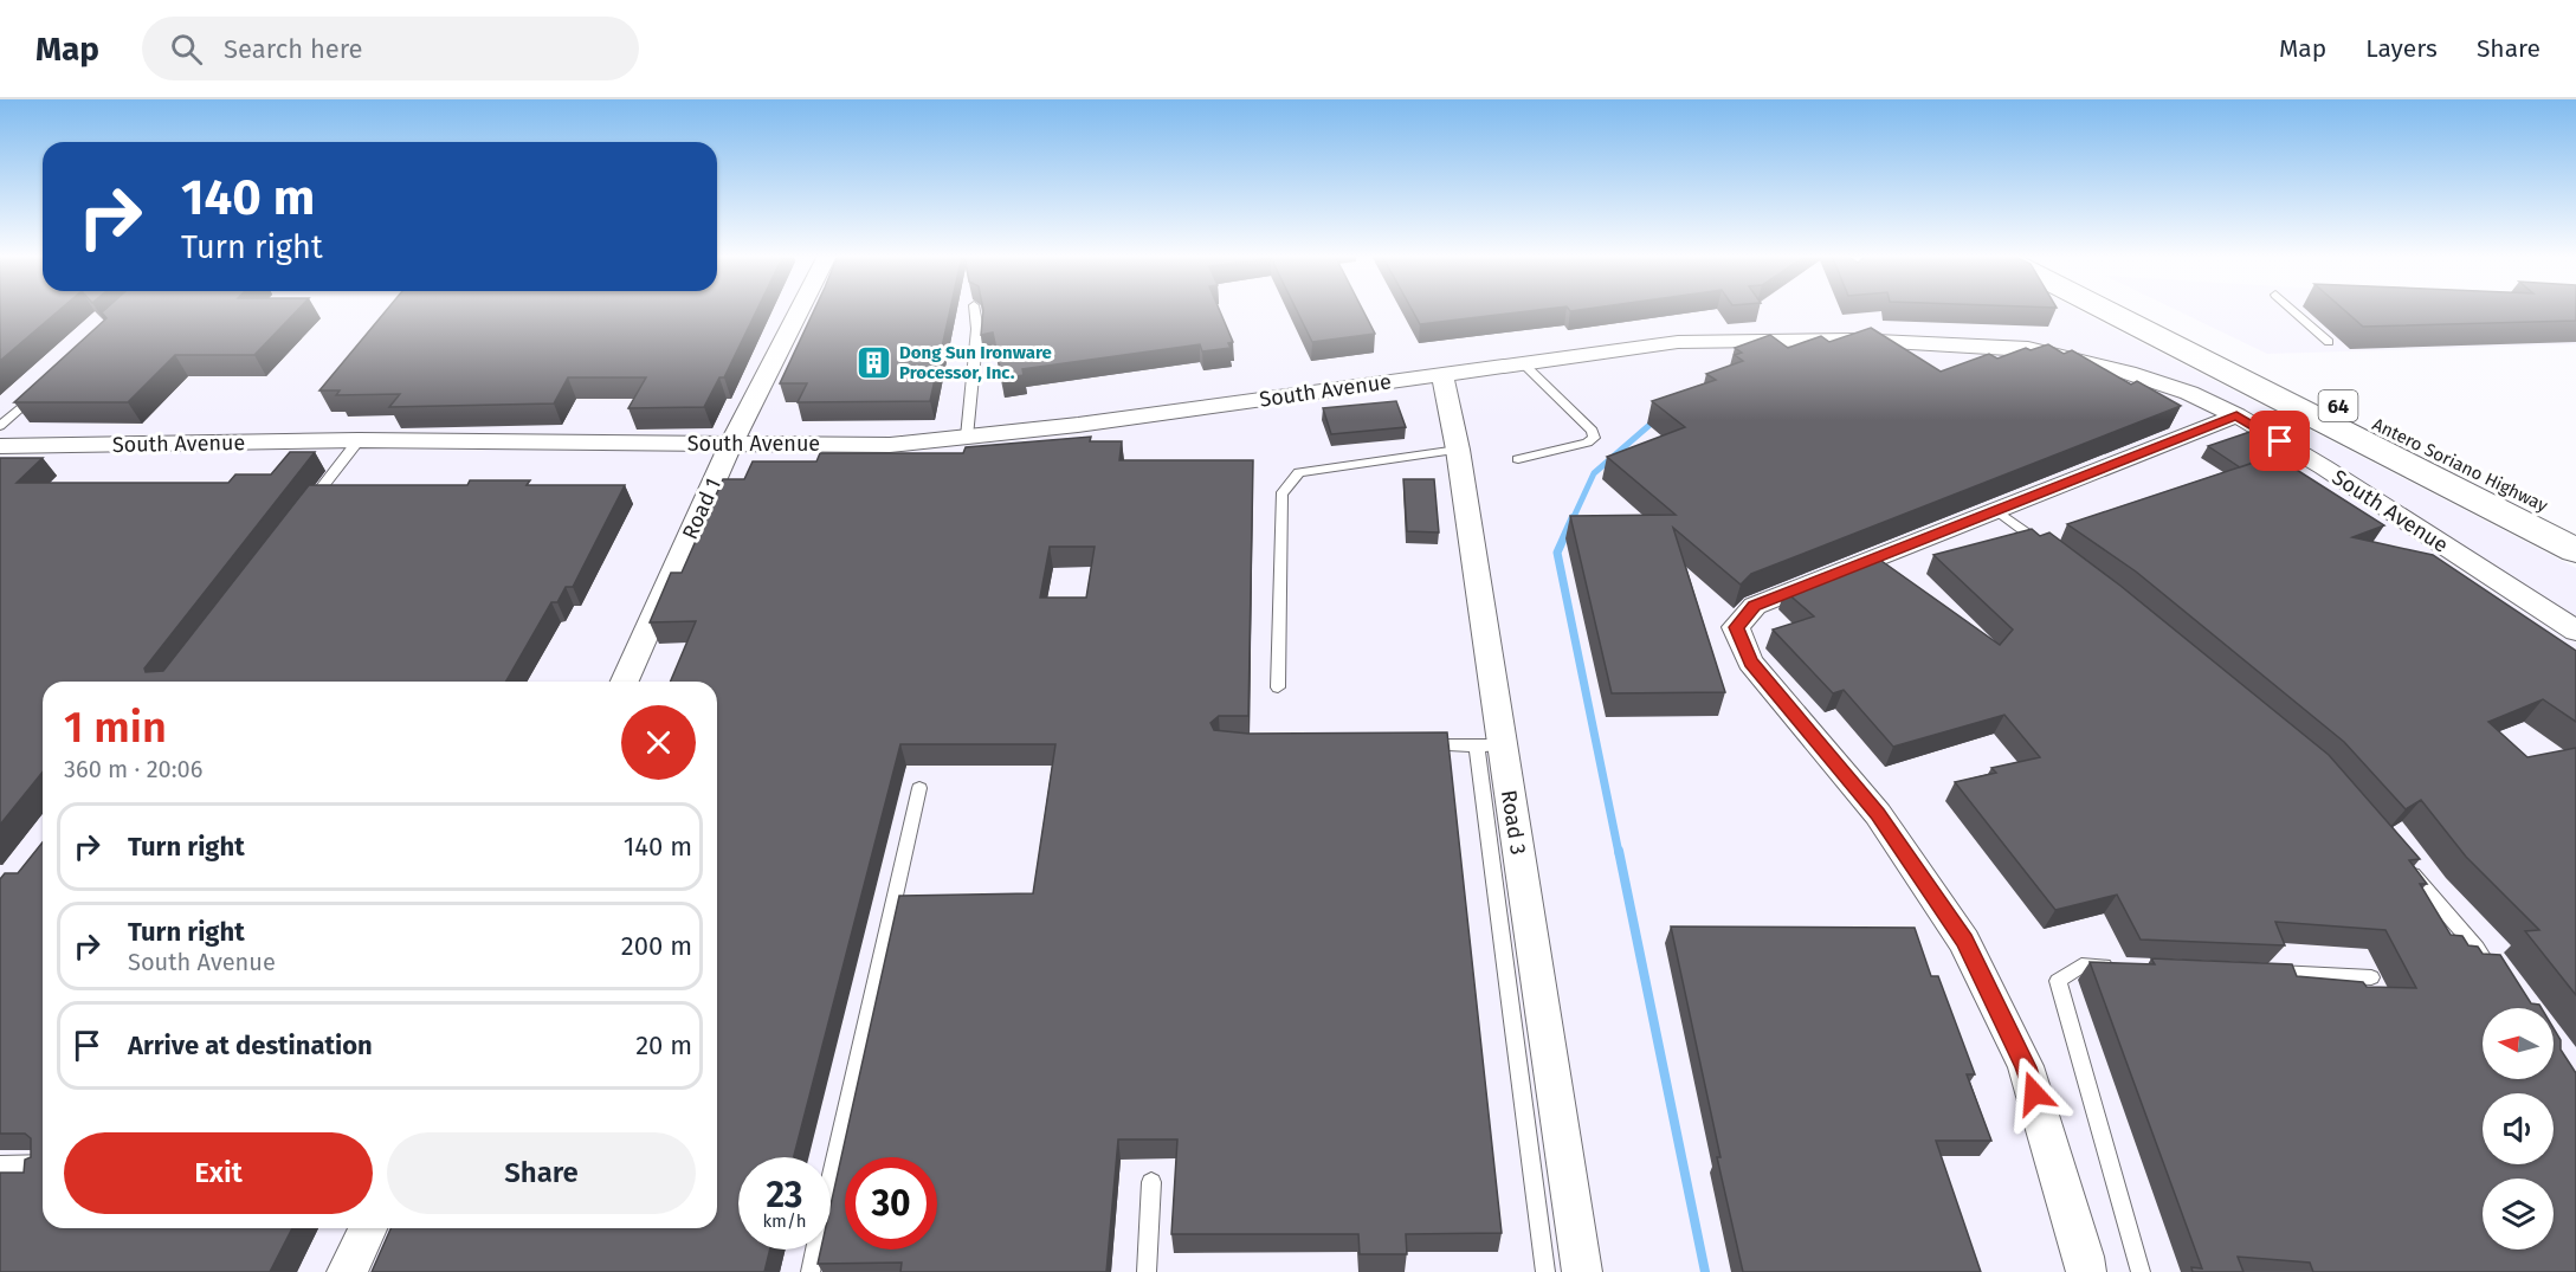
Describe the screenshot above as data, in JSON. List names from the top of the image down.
{
  "streets": {
    "main road": ["64", "Antero Soriano Highway"],
    "street": ["South Avenue", "Road 1", "Road 3"]
  },
  "crossings": [
    ["South Avenue", "Road 1"],
    ["South Avenue", "Road 3"]
  ],
  "places": {
    "building": ["Dong Sun Ironware Processor, Inc."]
  },
  "north": "left",
  "page": {
    "header": "Map",
    "search": "Search here",
    "nav": ["Map", "Layers", "Share"],
    "turn": ["140 m", "Turn right"],
    "heading": ["1 min", "360 m · 20:06"],
    "list": [
      {
        "name": "Turn right",
        "value": "140 m"
      },
      {
        "name": "Turn right",
        "note": "South Avenue",
        "value": "200 m"
      },
      {
        "name": "Arrive at destination",
        "value": "20 m"
      }
    ],
    "buttons": ["Exit", "Share"],
    "speed": "23 km/h",
    "limit": "30"
  }
}
